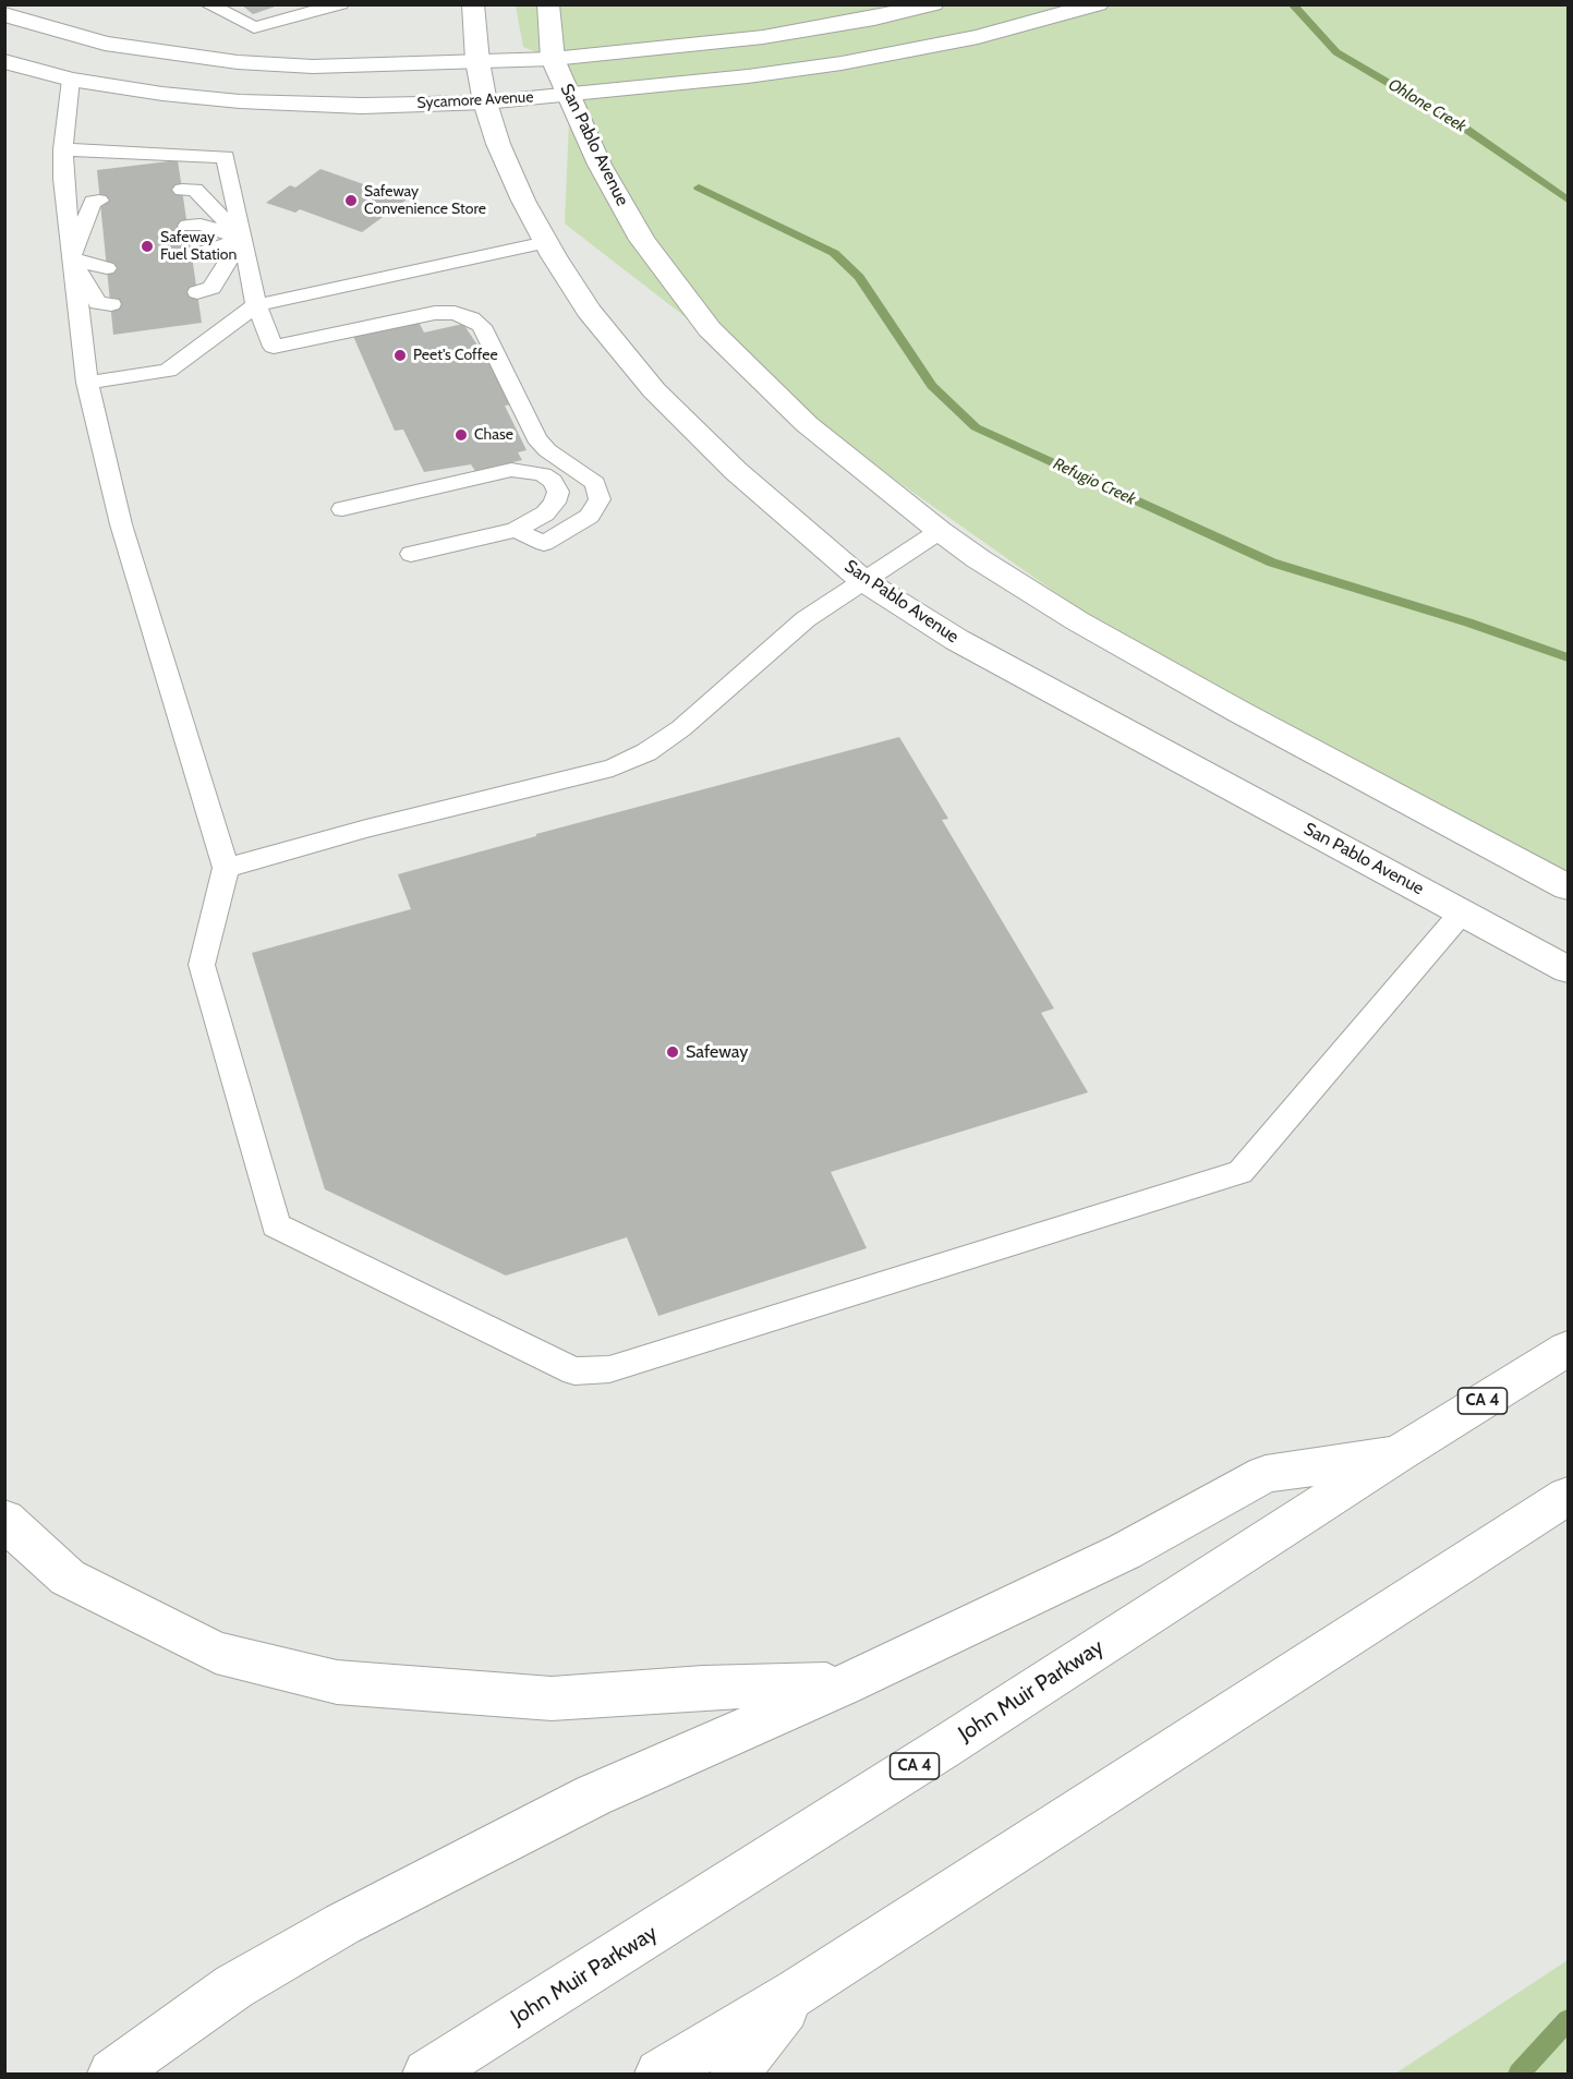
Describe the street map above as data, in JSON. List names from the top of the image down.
{
  "streets": {
    "main road": [
      "Sycamore Avenue",
      "San Pablo Avenue",
      "CA 4",
      "John Muir Parkway"
    ]
  },
  "crossings": [
    ["Sycamore Avenue", "San Pablo Avenue"]
  ],
  "water": ["Ohlone Creek", "Refugio Creek"],
  "places": [
    "Safeway Convenience Store",
    "Safeway Fuel Station",
    "Peet's Coffee",
    "Chase",
    "Safeway"
  ]
}
